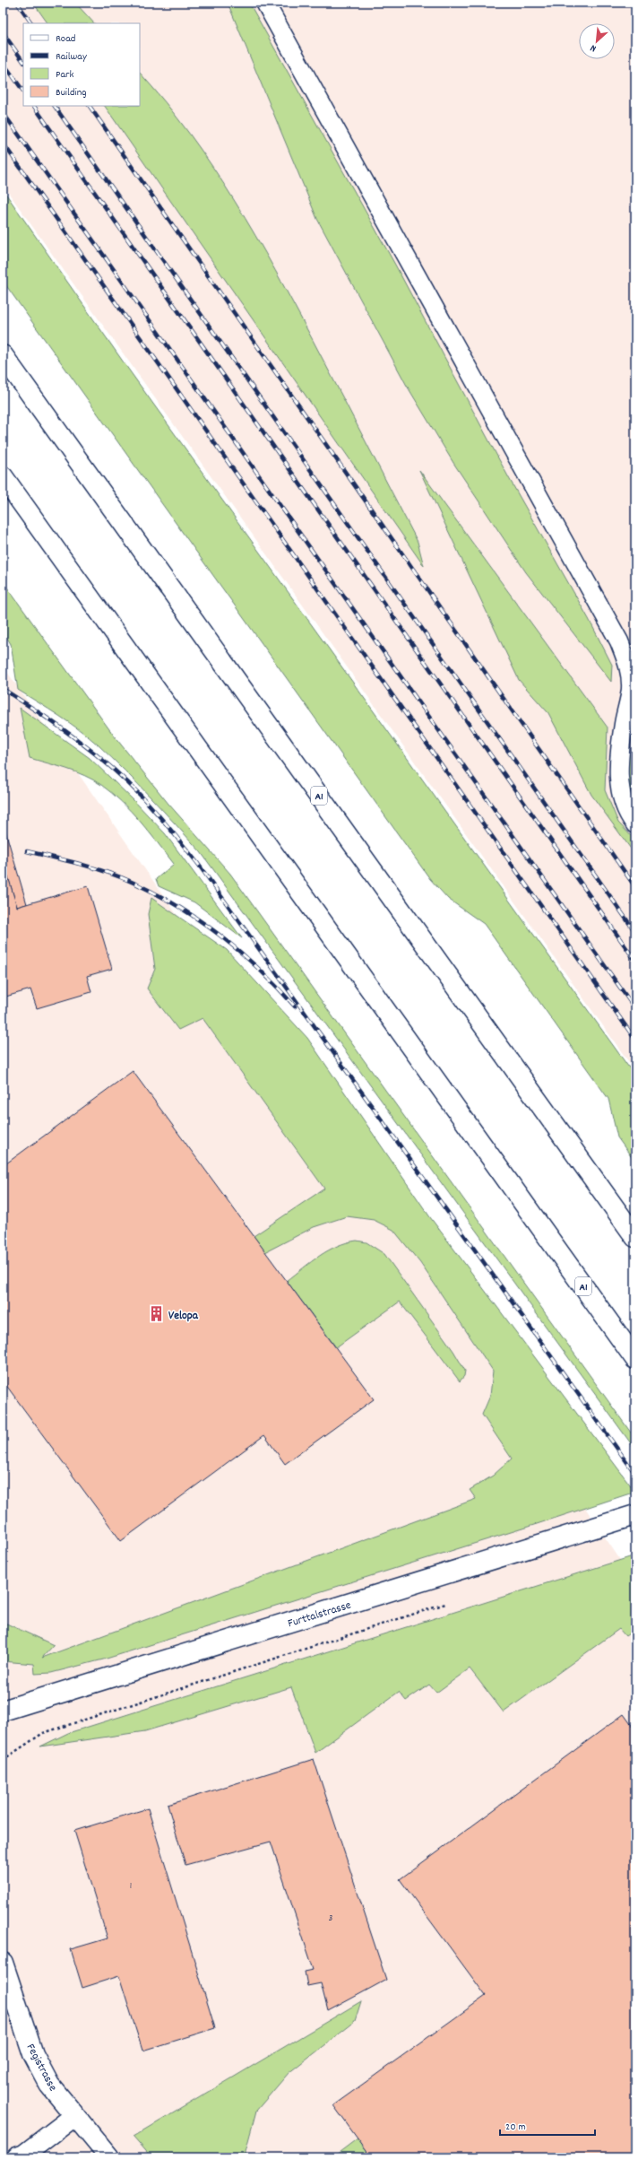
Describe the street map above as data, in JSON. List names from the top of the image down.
{
  "streets": {
    "main road": ["A1", "Furttalstrasse", "Fegistrasse"]
  },
  "places": {
    "building": ["Velopa"]
  },
  "house_numbers": ["1", "3"],
  "legend": [
    "Road",
    "Railway",
    "Park",
    "Building"
  ],
  "scale_bar": "20 m",
  "north": "bottom left"
}
